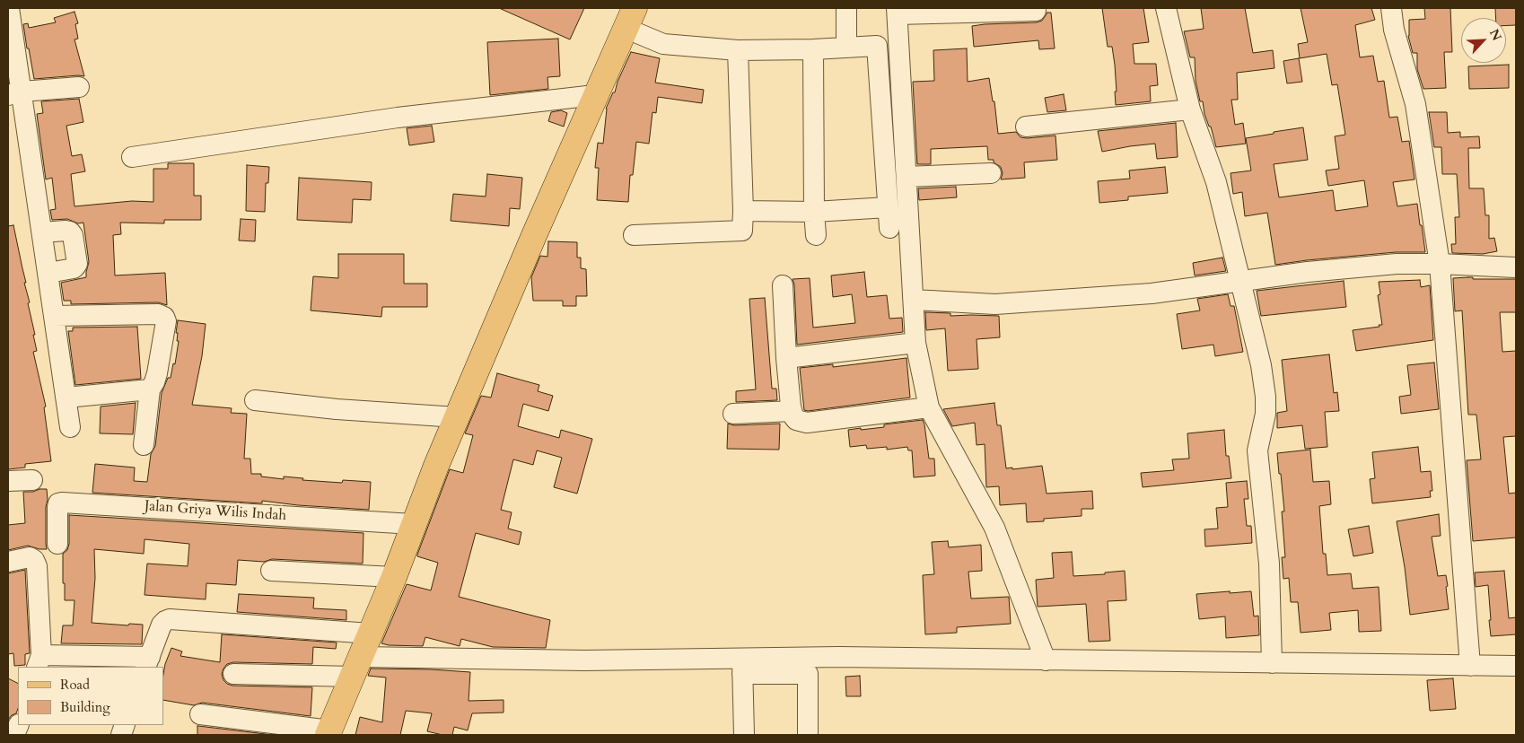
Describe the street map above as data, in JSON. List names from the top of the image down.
{
  "streets": {
    "street": ["Jalan Griya Wilis Indah"]
  },
  "legend": ["Road", "Building"],
  "north": "top right"
}
